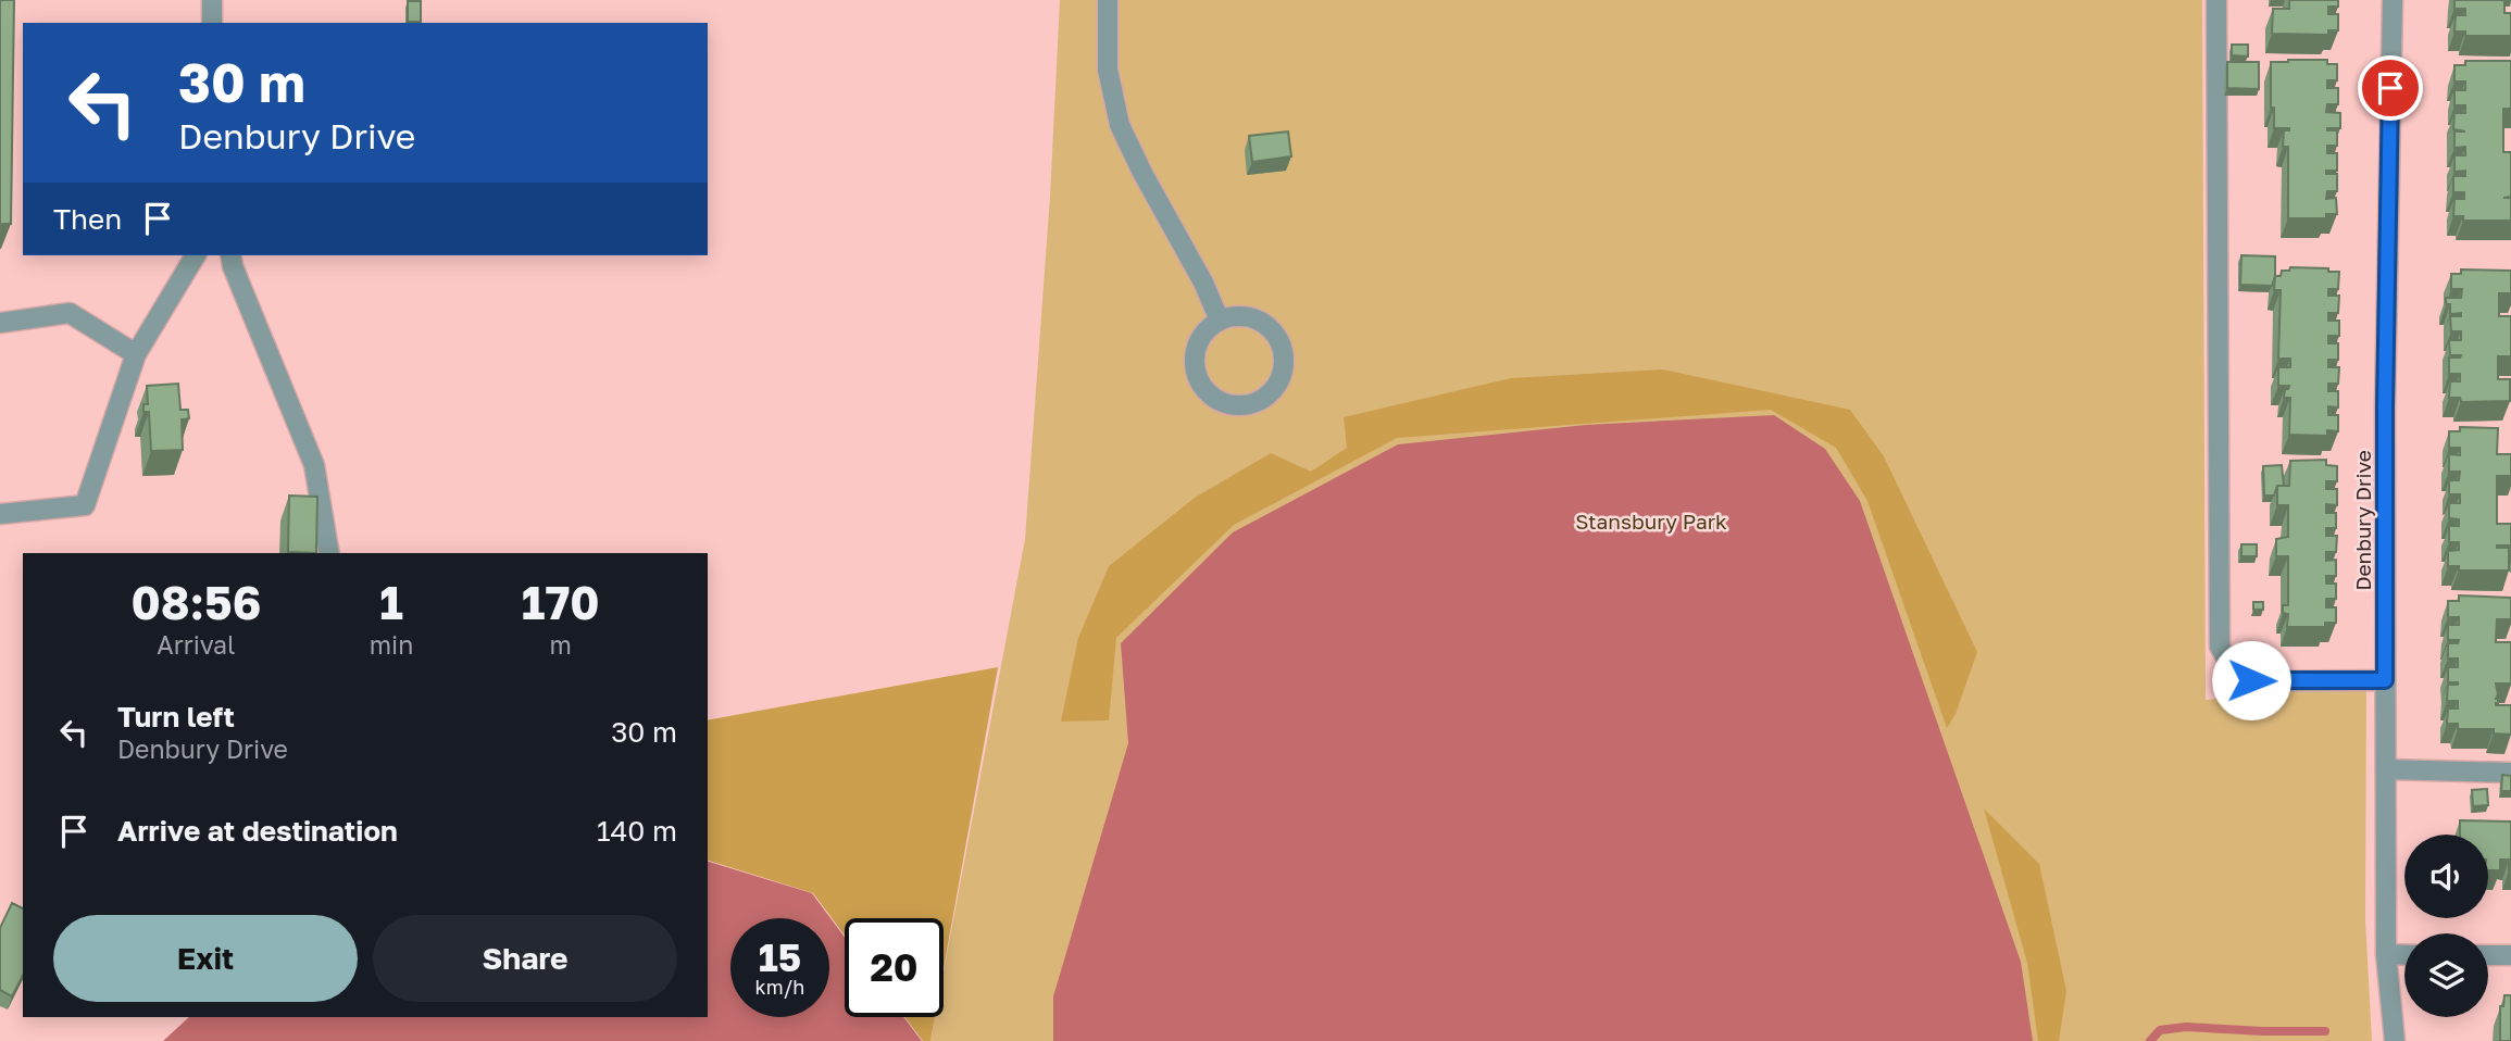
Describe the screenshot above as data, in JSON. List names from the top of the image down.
{
  "streets": {
    "street": ["Denbury Drive"]
  },
  "parks": ["Stansbury Park"],
  "page": {
    "turn": ["30 m", "Denbury Drive"],
    "then": "Then",
    "eta": [
      "08:56",
      "Arrival",
      "1",
      "min",
      "170",
      "m"
    ],
    "list": [
      {
        "name": "Turn left",
        "note": "Denbury Drive",
        "value": "30 m"
      },
      {
        "name": "Arrive at destination",
        "value": "140 m"
      }
    ],
    "buttons": ["Exit", "Share"],
    "speed": "15 km/h",
    "limit": "20"
  }
}
